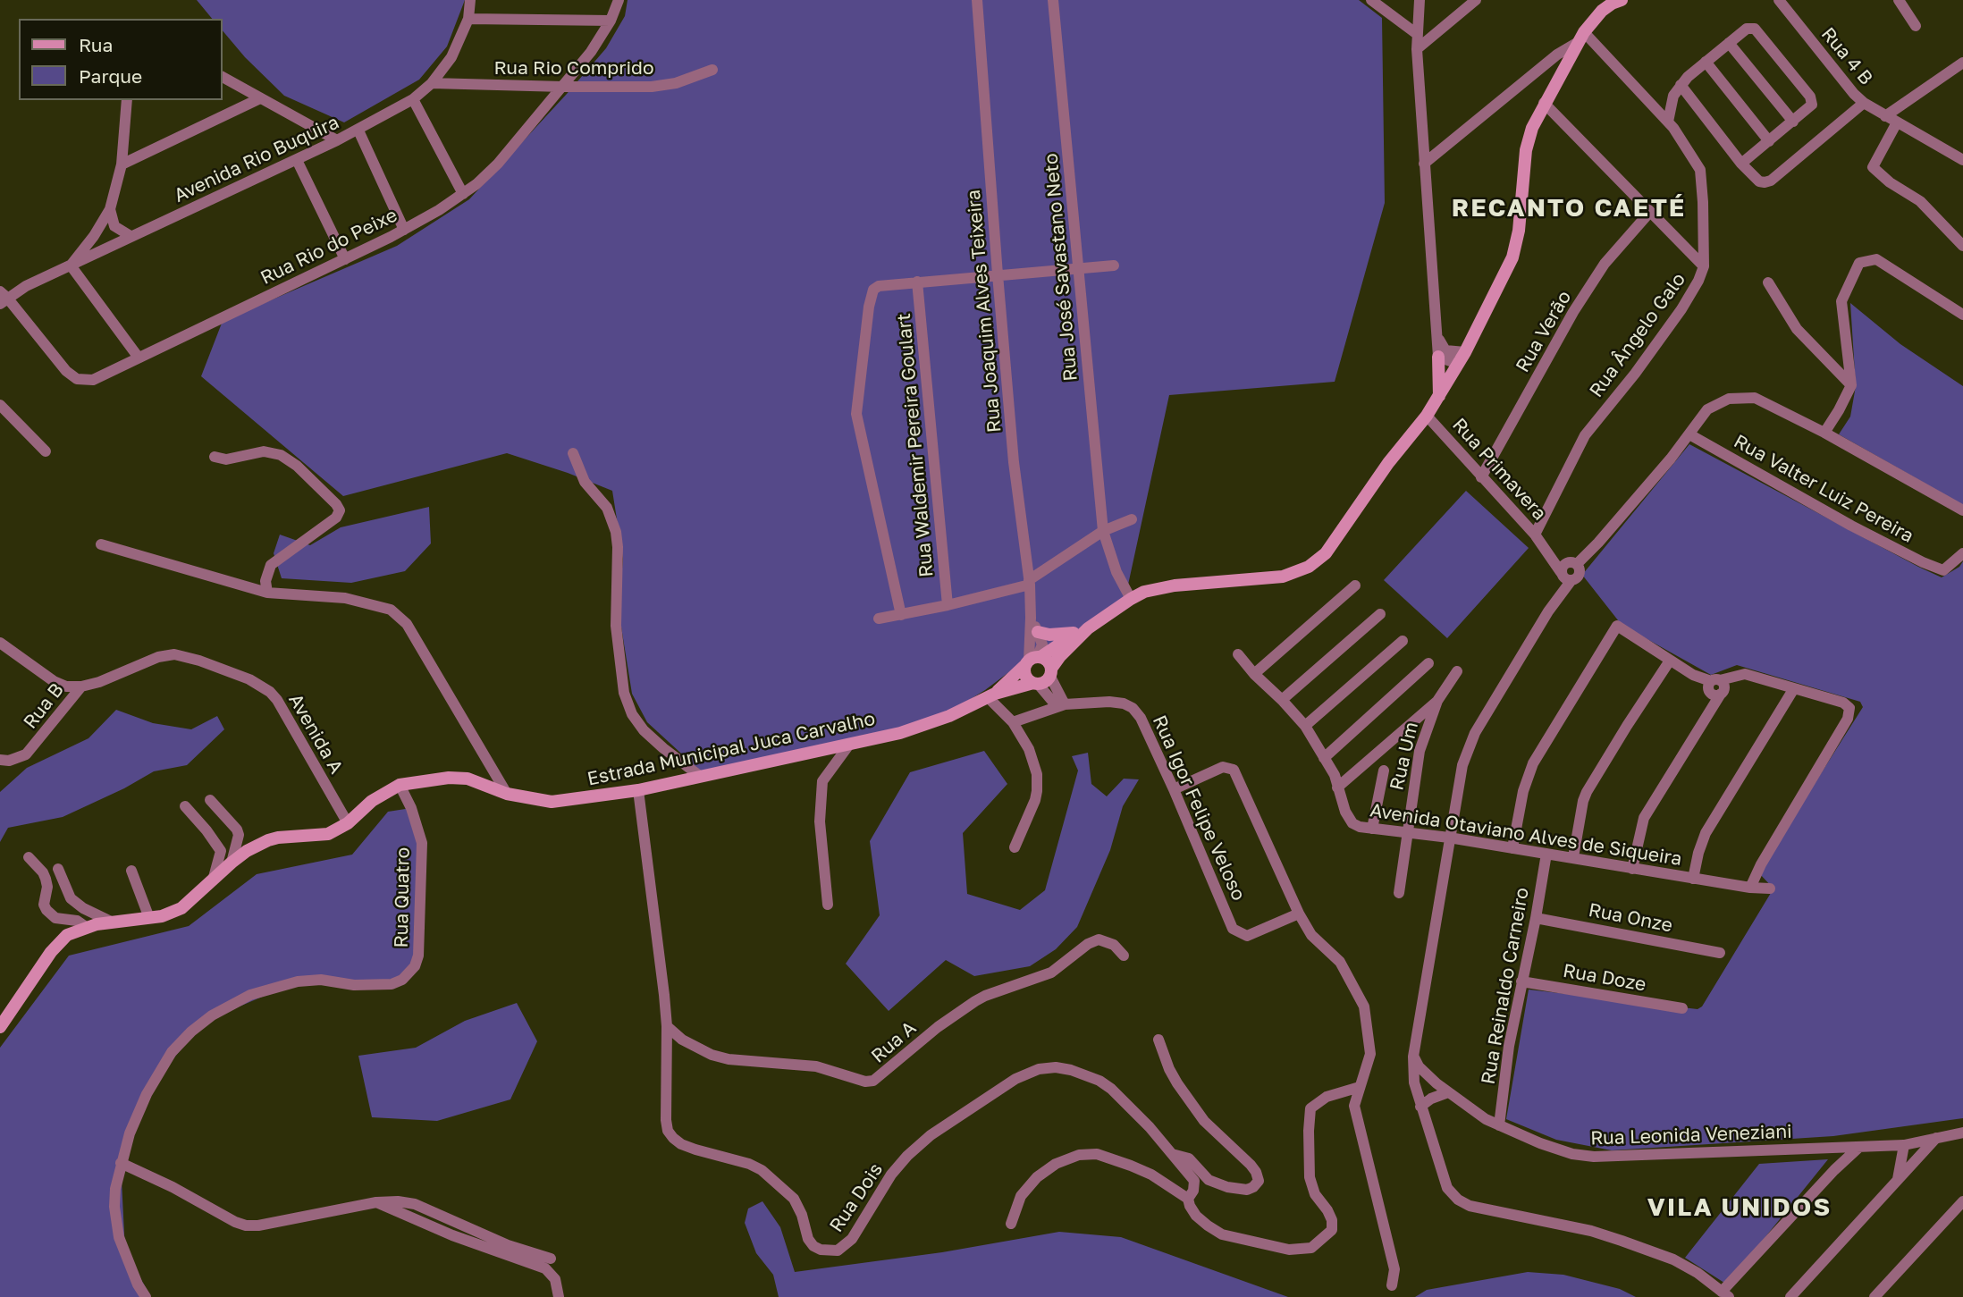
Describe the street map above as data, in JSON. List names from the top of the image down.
{
  "streets": {
    "street": [
      "Rua 4 B",
      "Rua Rio Comprido",
      "Avenida Rio Buquira",
      "Rua Rio do Peixe",
      "Rua José Savastano Neto",
      "Rua Joaquim Alves Teixeira",
      "Rua Verão",
      "Rua Ângelo Galo",
      "Rua Waldemir Pereira Goulart",
      "Rua Primavera",
      "Rua Valter Luiz Pereira",
      "Rua B",
      "Avenida A",
      "Estrada Municipal Juca Carvalho",
      "Rua Um",
      "Rua Igor Felipe Veloso",
      "Avenida Otaviano Alves de Siqueira",
      "Rua Quatro",
      "Rua Onze",
      "Rua Doze",
      "Rua Reinaldo Carneiro",
      "Rua A",
      "Rua Leonida Veneziani",
      "Rua Dois"
    ]
  },
  "crossings": [
    ["Rua Rio Comprido", "Avenida Rio Buquira"],
    ["Rua Rio Comprido", "Rua Rio do Peixe"],
    ["Avenida Rio Buquira", "Rua Rio do Peixe"],
    ["Rua Verão", "Rua Primavera"],
    ["Rua Ângelo Galo", "Rua Primavera"],
    ["Rua B", "Avenida A"],
    ["Avenida A", "Estrada Municipal Juca Carvalho"],
    ["Estrada Municipal Juca Carvalho", "Rua Quatro"],
    ["Estrada Municipal Juca Carvalho", "Rua Dois"],
    ["Rua Um", "Avenida Otaviano Alves de Siqueira"],
    ["Avenida Otaviano Alves de Siqueira", "Rua Reinaldo Carneiro"],
    ["Rua Onze", "Rua Reinaldo Carneiro"],
    ["Rua Doze", "Rua Reinaldo Carneiro"],
    ["Rua Reinaldo Carneiro", "Rua Leonida Veneziani"],
    ["Rua A", "Rua Dois"]
  ],
  "districts": ["RECANTO CAETÉ", "VILA UNIDOS"],
  "legend": ["Rua", "Parque"]
}
